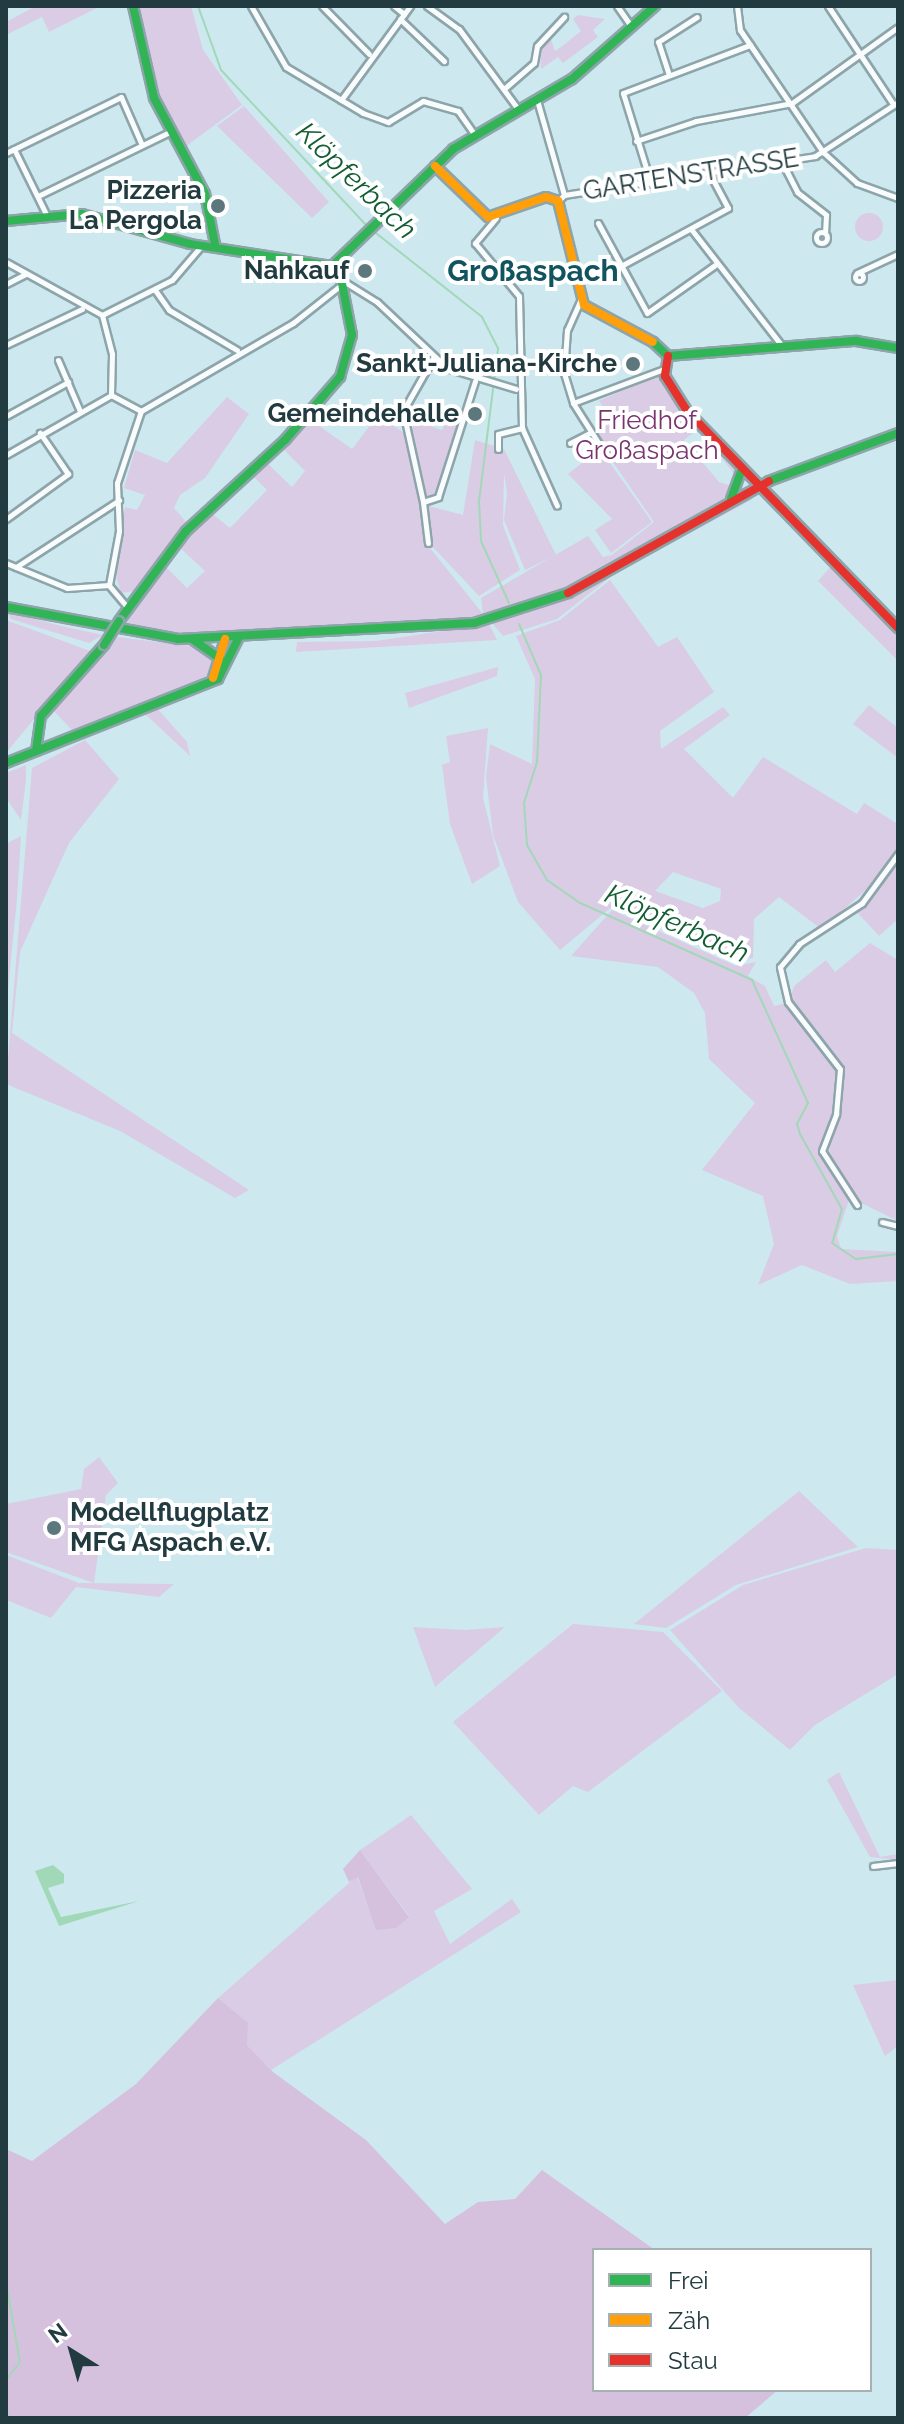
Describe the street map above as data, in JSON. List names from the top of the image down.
{
  "streets": {
    "street": ["GARTENSTRASSE"]
  },
  "districts": ["Großaspach"],
  "water": ["Klöpferbach"],
  "parks": ["Friedhof Großaspach"],
  "places": [
    "Pizzeria La Pergola",
    "Nahkauf",
    "Sankt-Juliana-Kirche",
    "Gemeindehalle",
    "Modellflugplatz MFG Aspach e.V."
  ],
  "legend": ["Frei", "Zäh", "Stau"],
  "north": "top left"
}
